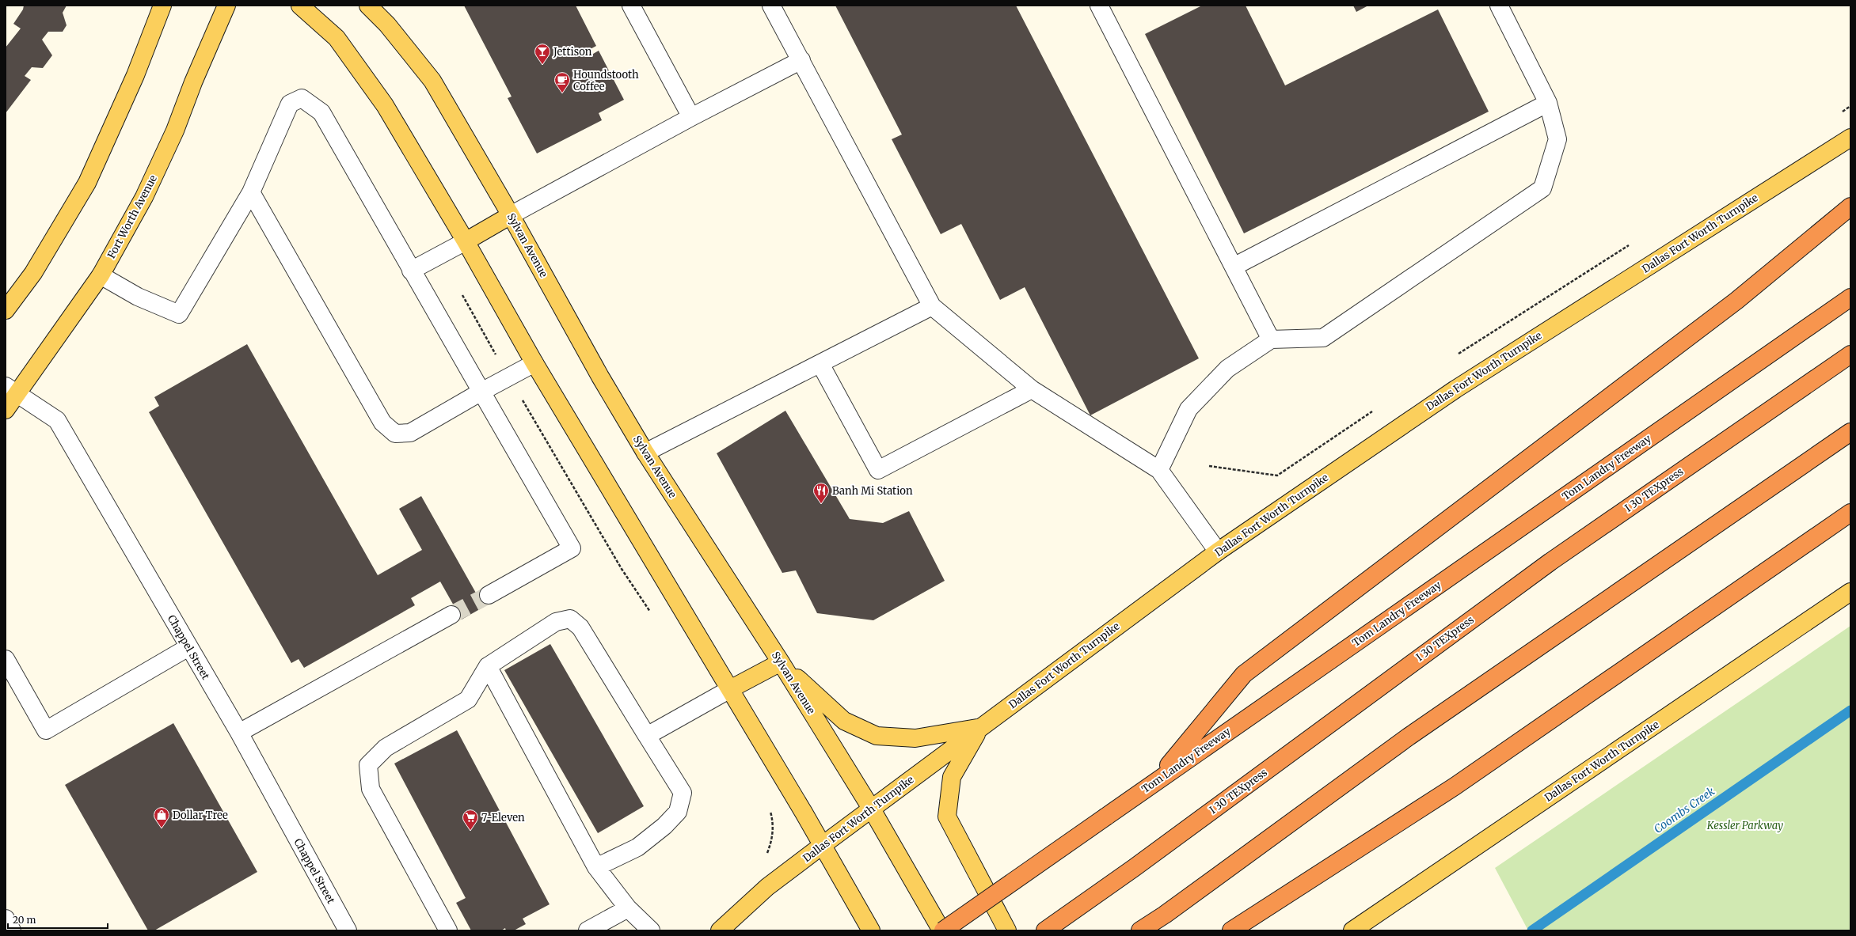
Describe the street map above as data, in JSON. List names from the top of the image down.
{
  "streets": {
    "highway": ["Tom Landry Freeway", "I 30 TEXpress"],
    "main road": ["Fort Worth Avenue", "Dallas Fort Worth Turnpike", "Sylvan Avenue"],
    "street": ["Chappel Street"]
  },
  "crossings": [
    ["Fort Worth Avenue", "Chappel Street"],
    ["Dallas Fort Worth Turnpike", "Sylvan Avenue"],
    ["Sylvan Avenue", "Tom Landry Freeway"]
  ],
  "water": ["Coombs Creek"],
  "parks": ["Kessler Parkway"],
  "places": {
    "bar": ["Jettison"],
    "cafe": ["Houndstooth Coffee"],
    "restaurant": ["Banh Mi Station"],
    "shop": ["Dollar Tree"],
    "supermarket": ["7-Eleven"]
  },
  "scale_bar": "20 m"
}
